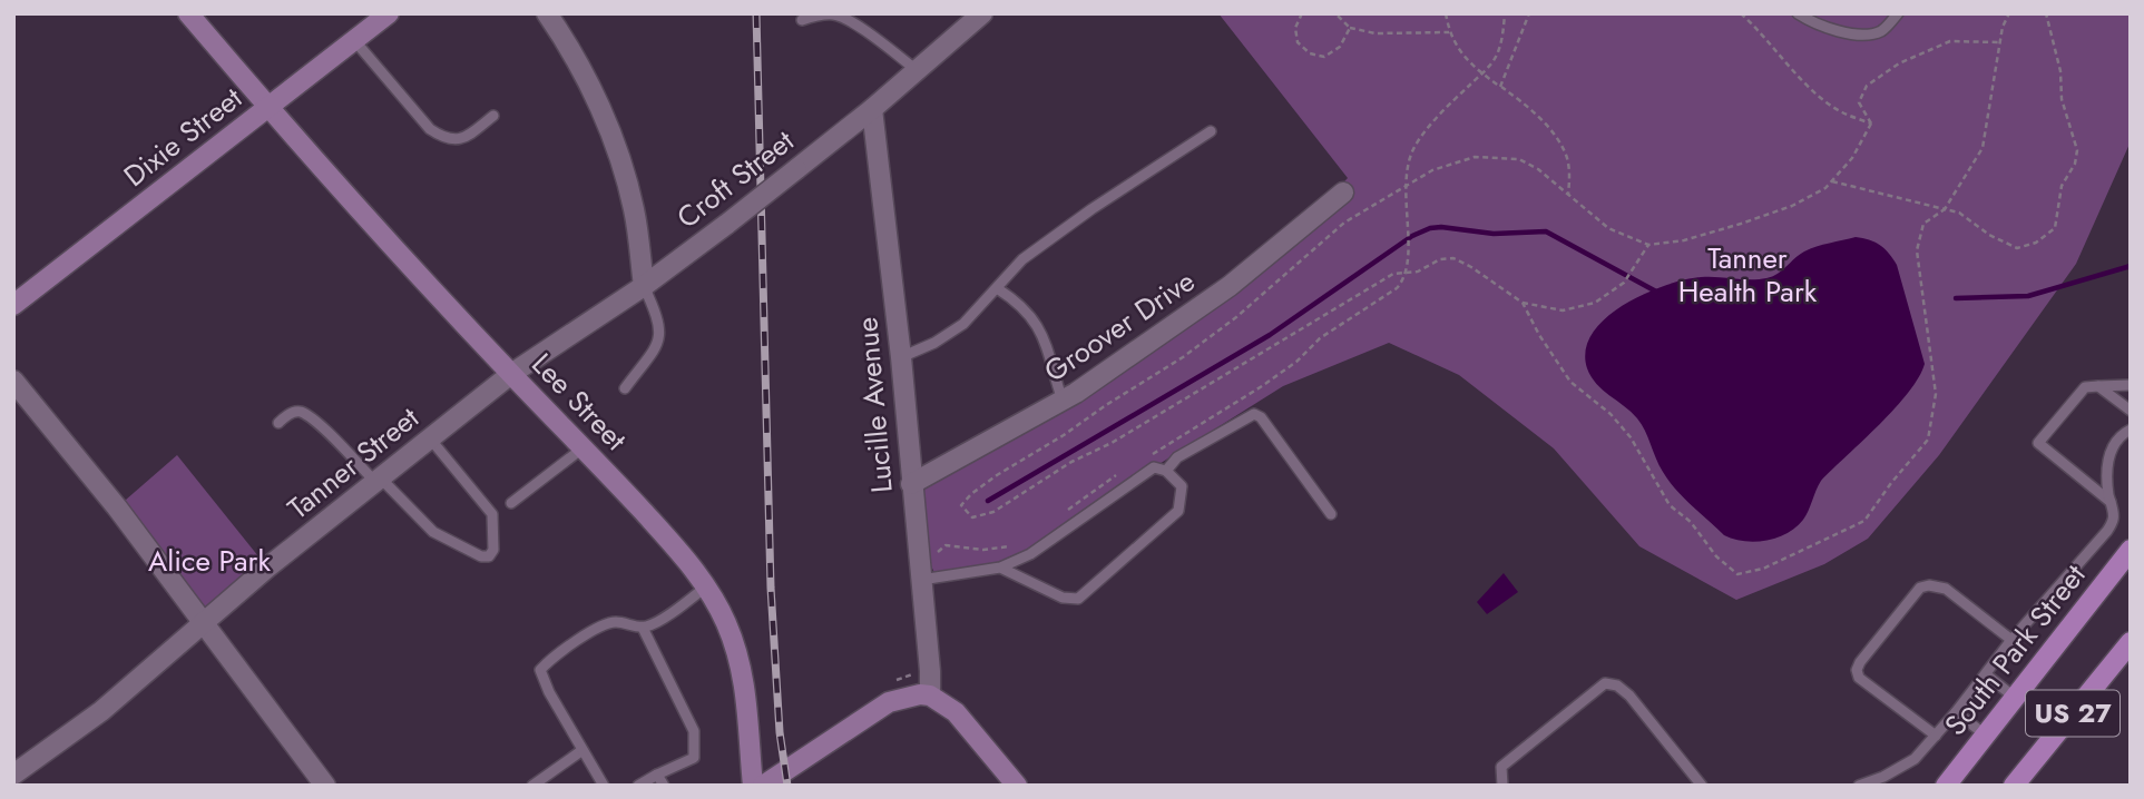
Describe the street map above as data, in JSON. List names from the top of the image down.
{
  "streets": {
    "main road": ["South Park Street", "US 27"],
    "street": [
      "Dixie Street",
      "Croft Street",
      "Groover Drive",
      "Lee Street",
      "Lucille Avenue",
      "Tanner Street"
    ]
  },
  "crossings": [
    ["Dixie Street", "Lee Street"],
    ["Croft Street", "Lee Street"],
    ["Croft Street", "Lucille Avenue"],
    ["Croft Street", "Tanner Street"],
    ["Groover Drive", "Lucille Avenue"],
    ["Lee Street", "Tanner Street"]
  ],
  "parks": ["Tanner Health Park", "Alice Park"]
}
